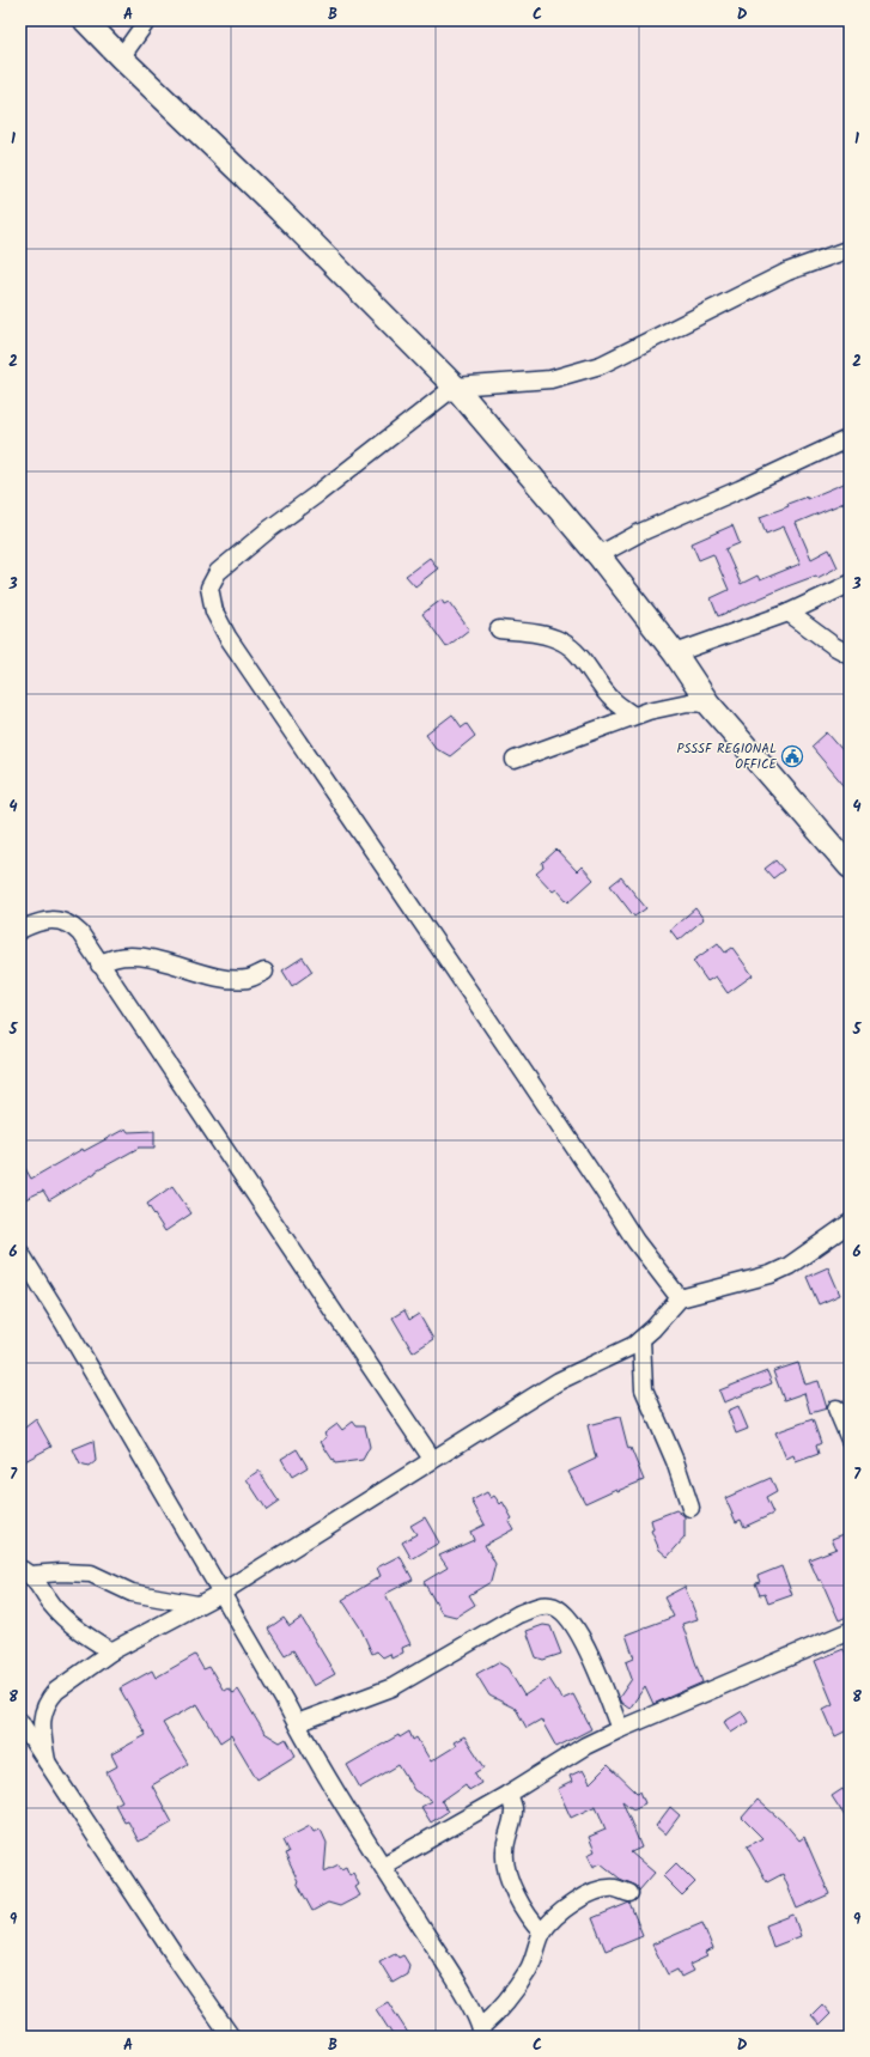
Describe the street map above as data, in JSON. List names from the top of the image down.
{
  "places": {
    "public building": ["PSSSF REGIONAL OFFICE"]
  },
  "grid": {
    "columns": [
      "A",
      "B",
      "C",
      "D"
    ],
    "rows": [
      "1",
      "2",
      "3",
      "4",
      "5",
      "6",
      "7",
      "8",
      "9"
    ]
  }
}
